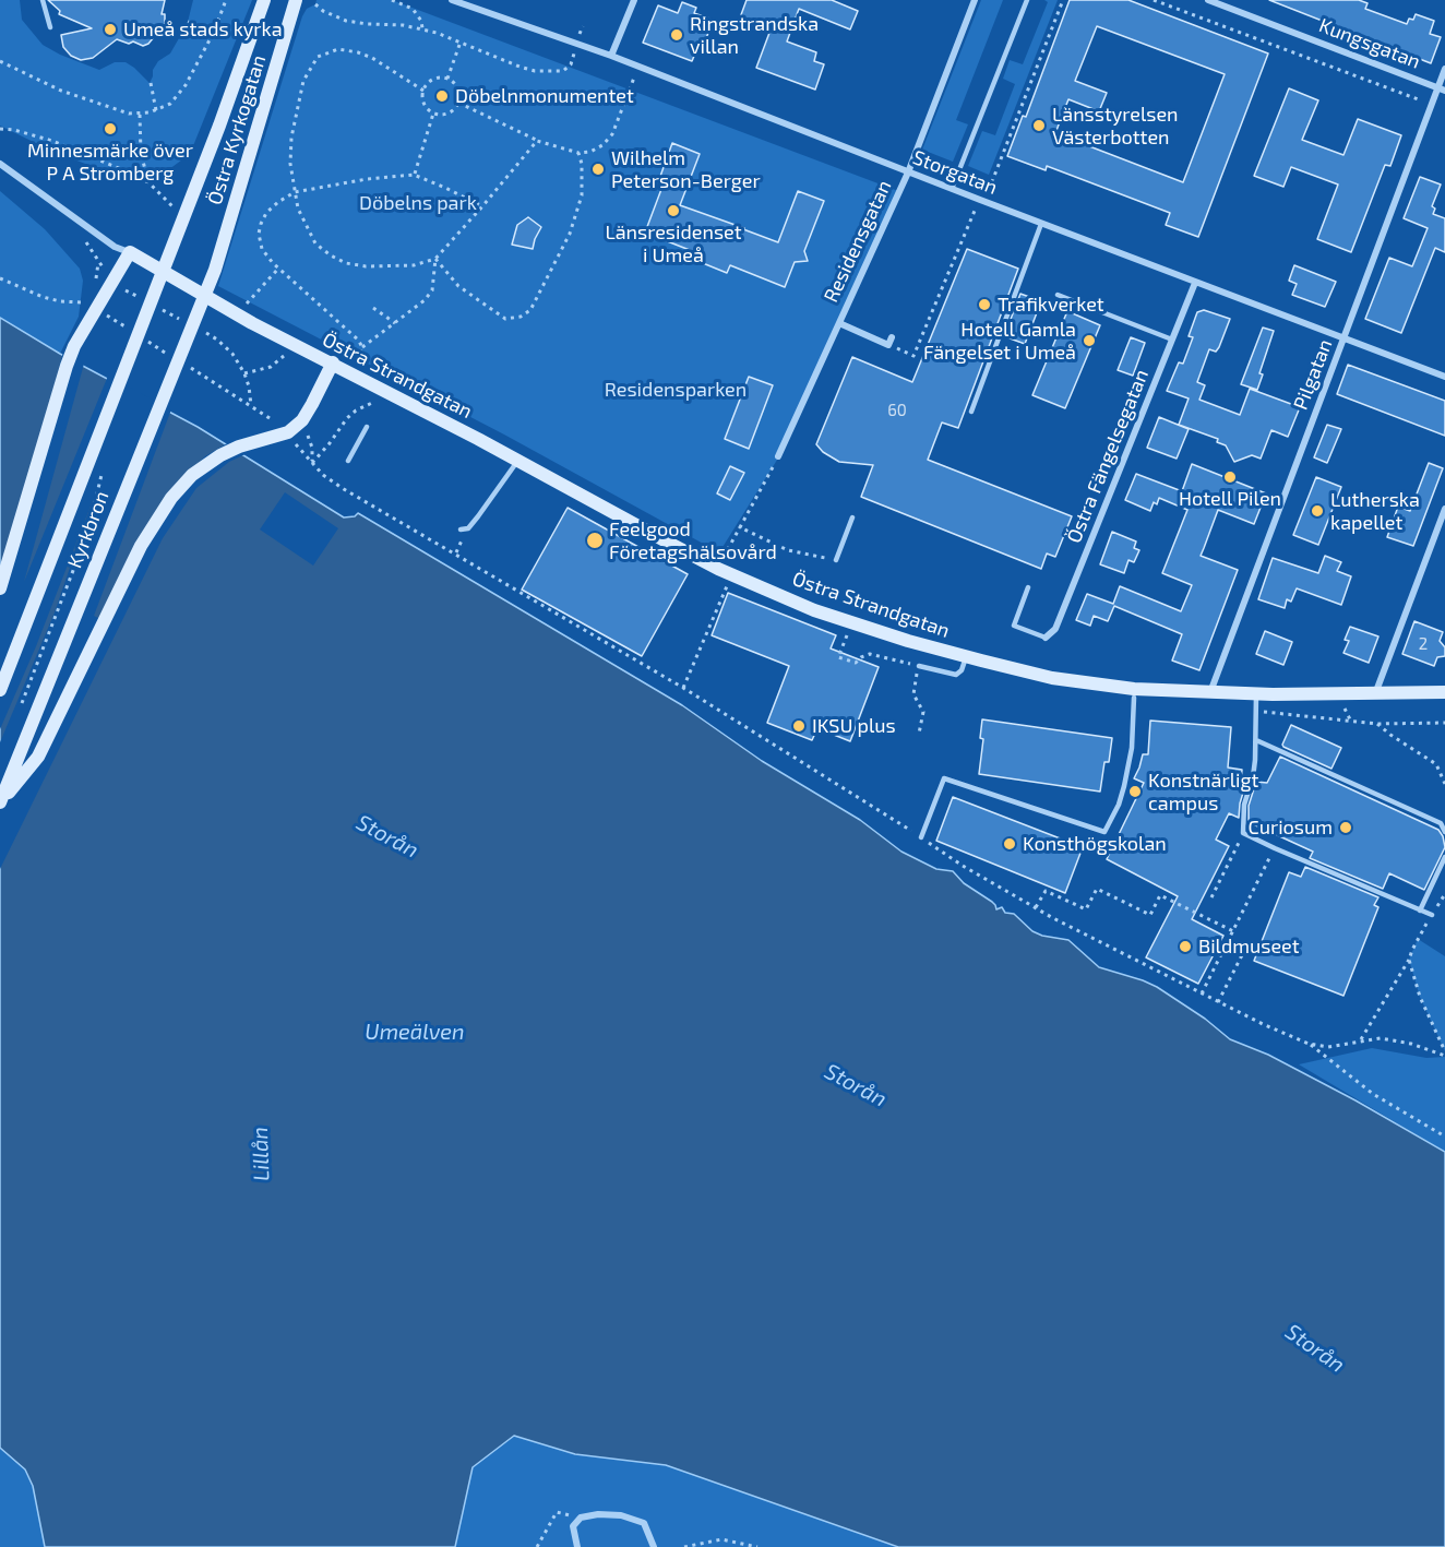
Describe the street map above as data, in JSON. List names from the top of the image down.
{
  "streets": {
    "street": [
      "Kungsgatan",
      "Östra Kyrkogatan",
      "Storgatan",
      "Residensgatan",
      "Pilgatan",
      "Östra Strandgatan",
      "Östra Fängelsegatan",
      "Kyrkbron"
    ]
  },
  "crossings": [
    ["Kungsgatan", "Pilgatan"],
    ["Östra Kyrkogatan", "Kyrkbron"],
    ["Storgatan", "Residensgatan"],
    ["Storgatan", "Pilgatan"],
    ["Storgatan", "Östra Fängelsegatan"],
    ["Pilgatan", "Östra Strandgatan"]
  ],
  "water": ["Storån", "Umeälven", "Lillån"],
  "parks": ["Döbelns park", "Residensparken"],
  "places": [
    "Umeå stads kyrka",
    "Ringstrandska villan",
    "Döbelnmonumentet",
    "Länsstyrelsen Västerbotten",
    "Minnesmärke över P A Stromberg",
    "Wilhelm Peterson-Berger",
    "Länsresidenset i Umeå",
    "Trafikverket",
    "Hotell Gamla Fängelset i Umeå",
    "Hotell Pilen",
    "Lutherska kapellet",
    "Feelgood Företagshälsovård",
    "IKSU plus",
    "Konstnärligt campus",
    "Curiosum",
    "Konsthögskolan",
    "Bildmuseet"
  ],
  "house_numbers": ["60", "2"]
}
